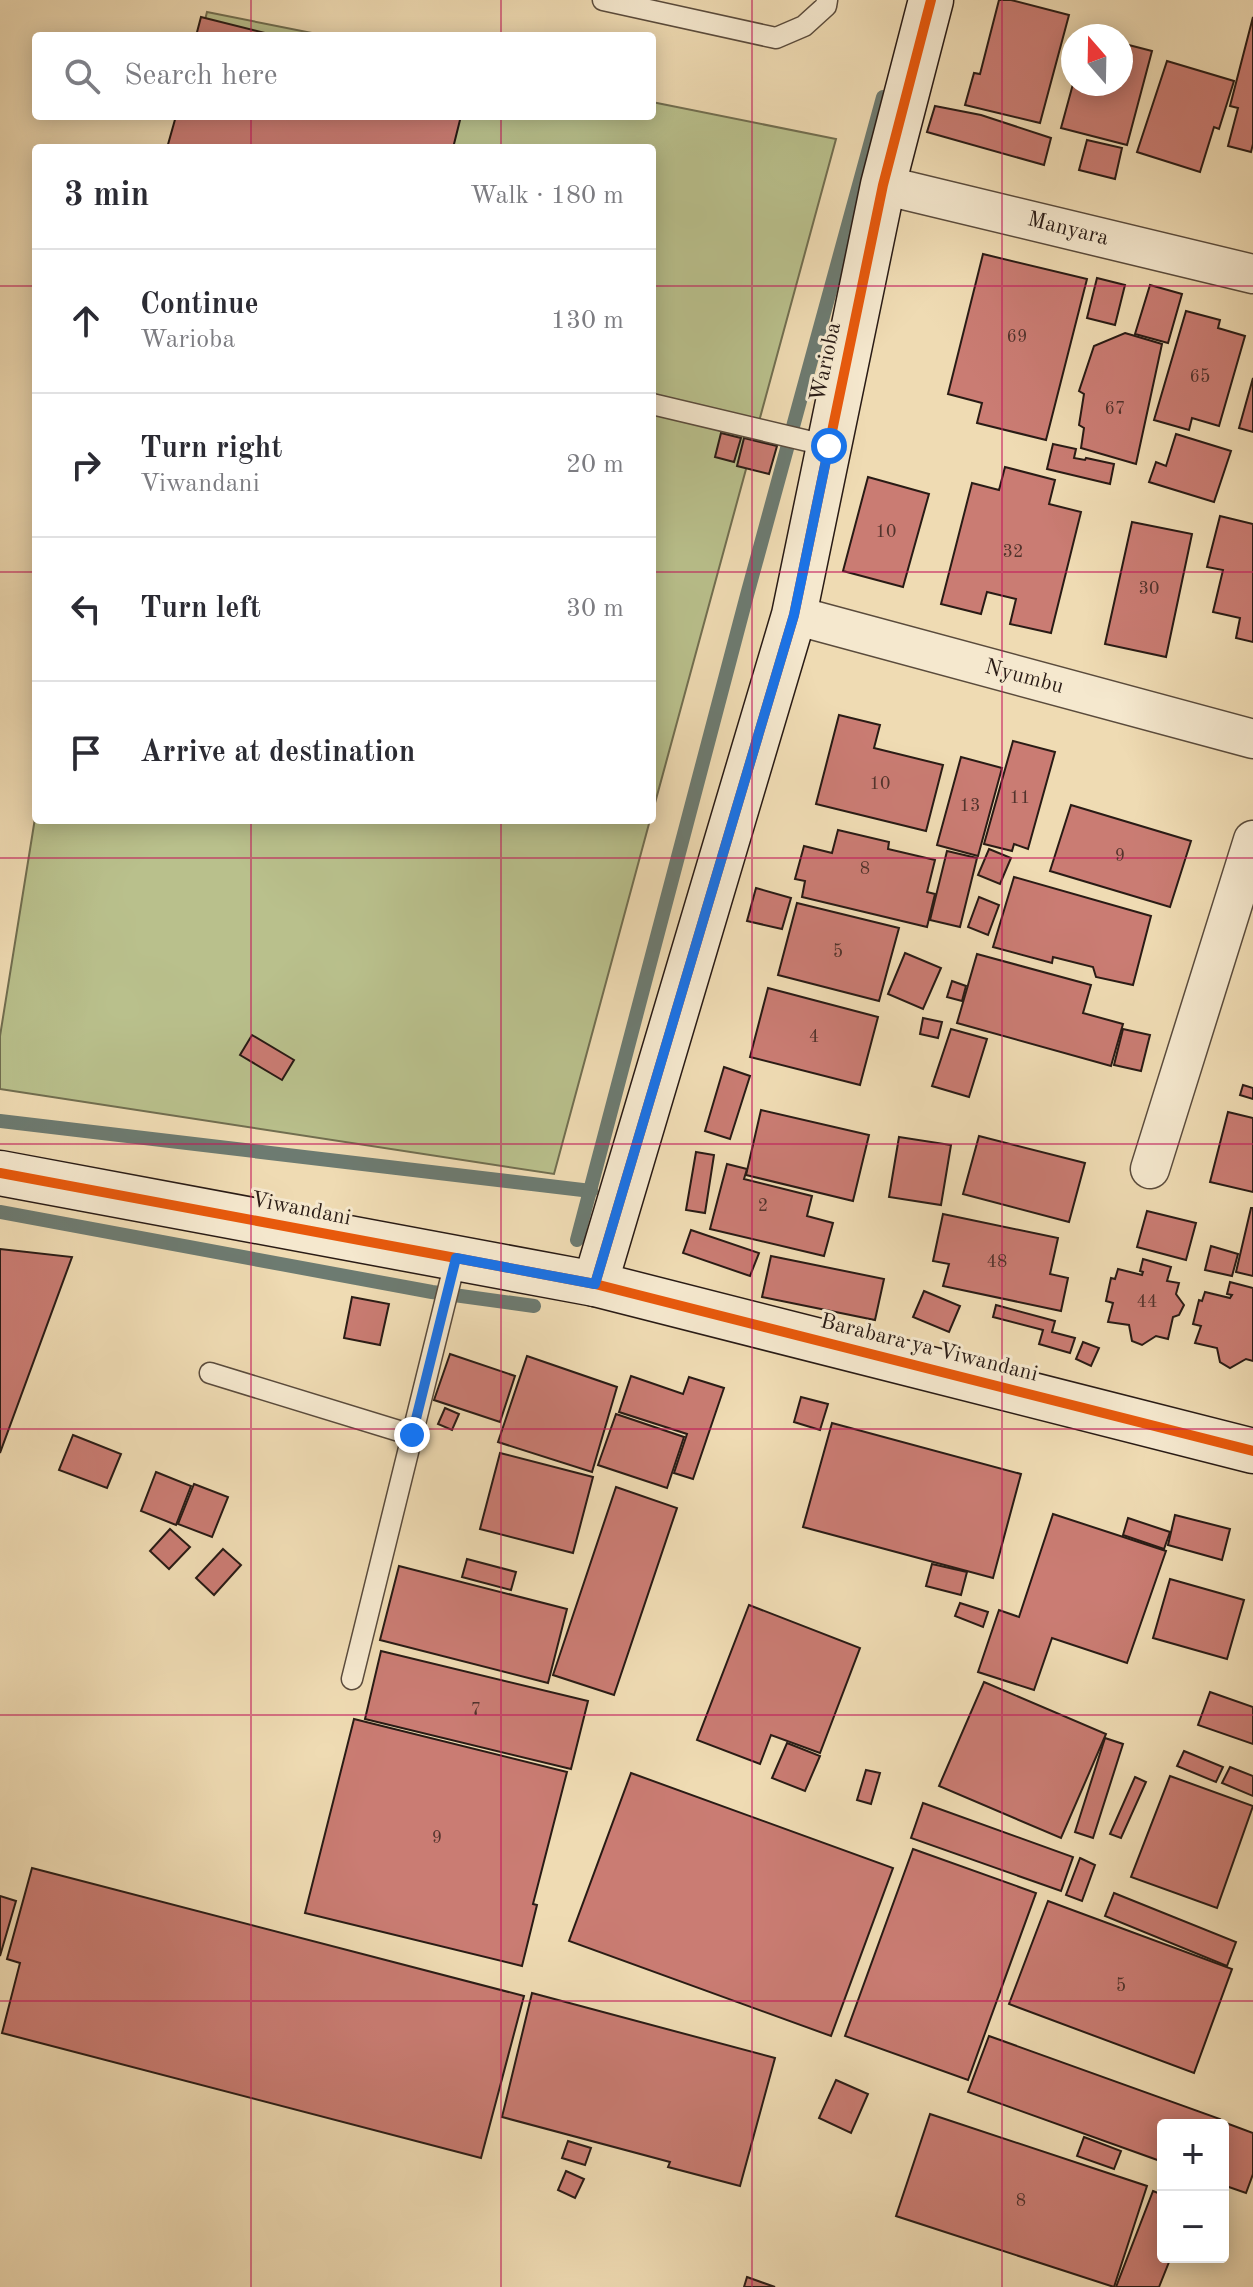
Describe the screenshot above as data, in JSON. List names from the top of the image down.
{
  "streets": {
    "street": [
      "Manyara",
      "Warioba",
      "Nyumbu",
      "Viwandani",
      "Barabara ya Viwandani"
    ]
  },
  "crossings": [
    ["Manyara", "Warioba"],
    ["Warioba", "Nyumbu"],
    ["Warioba", "Viwandani"],
    ["Warioba", "Barabara ya Viwandani"],
    ["Viwandani", "Barabara ya Viwandani"]
  ],
  "house_numbers": [
    "69",
    "65",
    "67",
    "10",
    "32",
    "30",
    "10",
    "11",
    "13",
    "9",
    "8",
    "5",
    "4",
    "2",
    "48",
    "44",
    "7",
    "9",
    "5",
    "8"
  ],
  "north": "top",
  "page": {
    "search": "Search here",
    "heading": ["3 min", "Walk · 180 m"],
    "list": [
      ["Continue", "Warioba", "130 m"],
      ["Turn right", "Viwandani", "20 m"],
      ["Turn left", "30 m"],
      "Arrive at destination"
    ],
    "map_buttons": ["+", "−"]
  }
}
